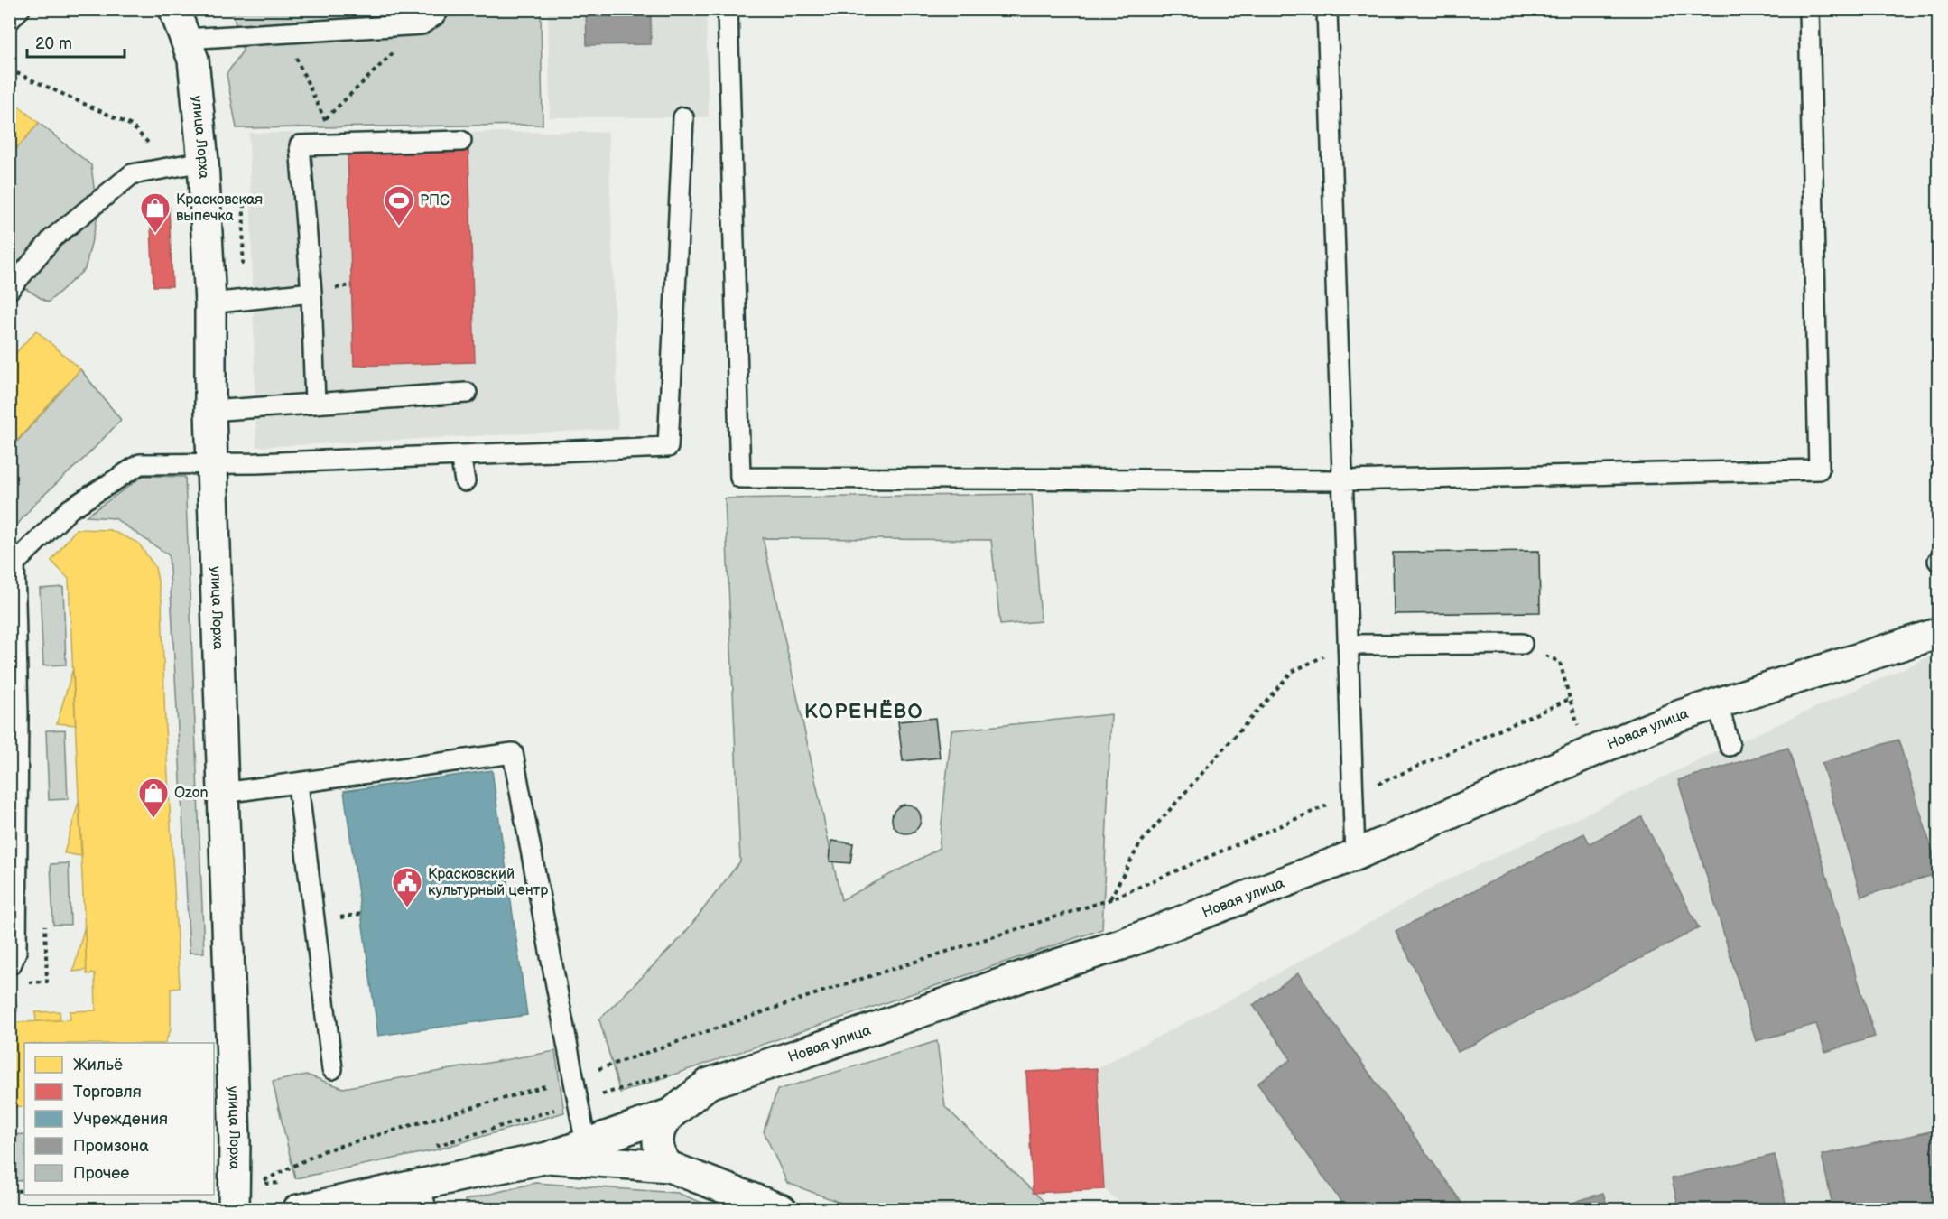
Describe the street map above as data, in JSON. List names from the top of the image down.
{
  "streets": {
    "street": ["улица Лорха", "Новая улица"]
  },
  "districts": ["КОРЕНЁВО"],
  "places": {
    "sports": ["РПС"],
    "shop": ["Красковская выпечка", "Ozon"],
    "public building": ["Красковский культурный центр"]
  },
  "legend": [
    "Жильё",
    "Торговля",
    "Учреждения",
    "Промзона",
    "Прочее"
  ],
  "scale_bar": "20 m"
}
